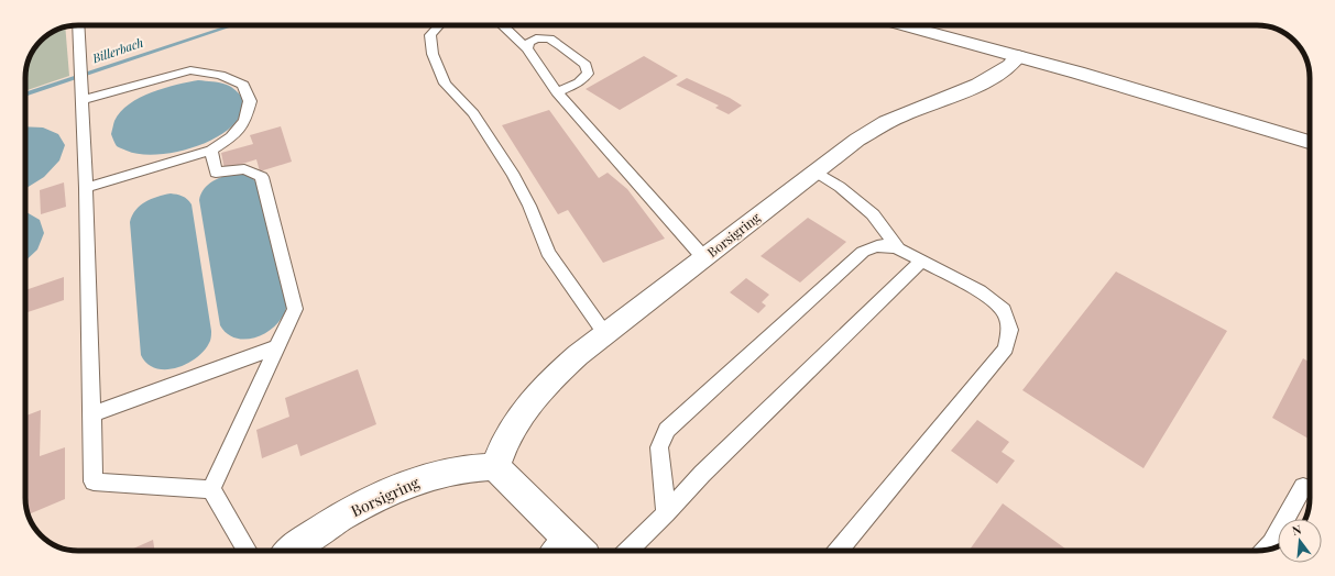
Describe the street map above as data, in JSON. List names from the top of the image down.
{
  "streets": {
    "street": ["Borsigring"]
  },
  "water": ["Billerbach"],
  "north": "top"
}
